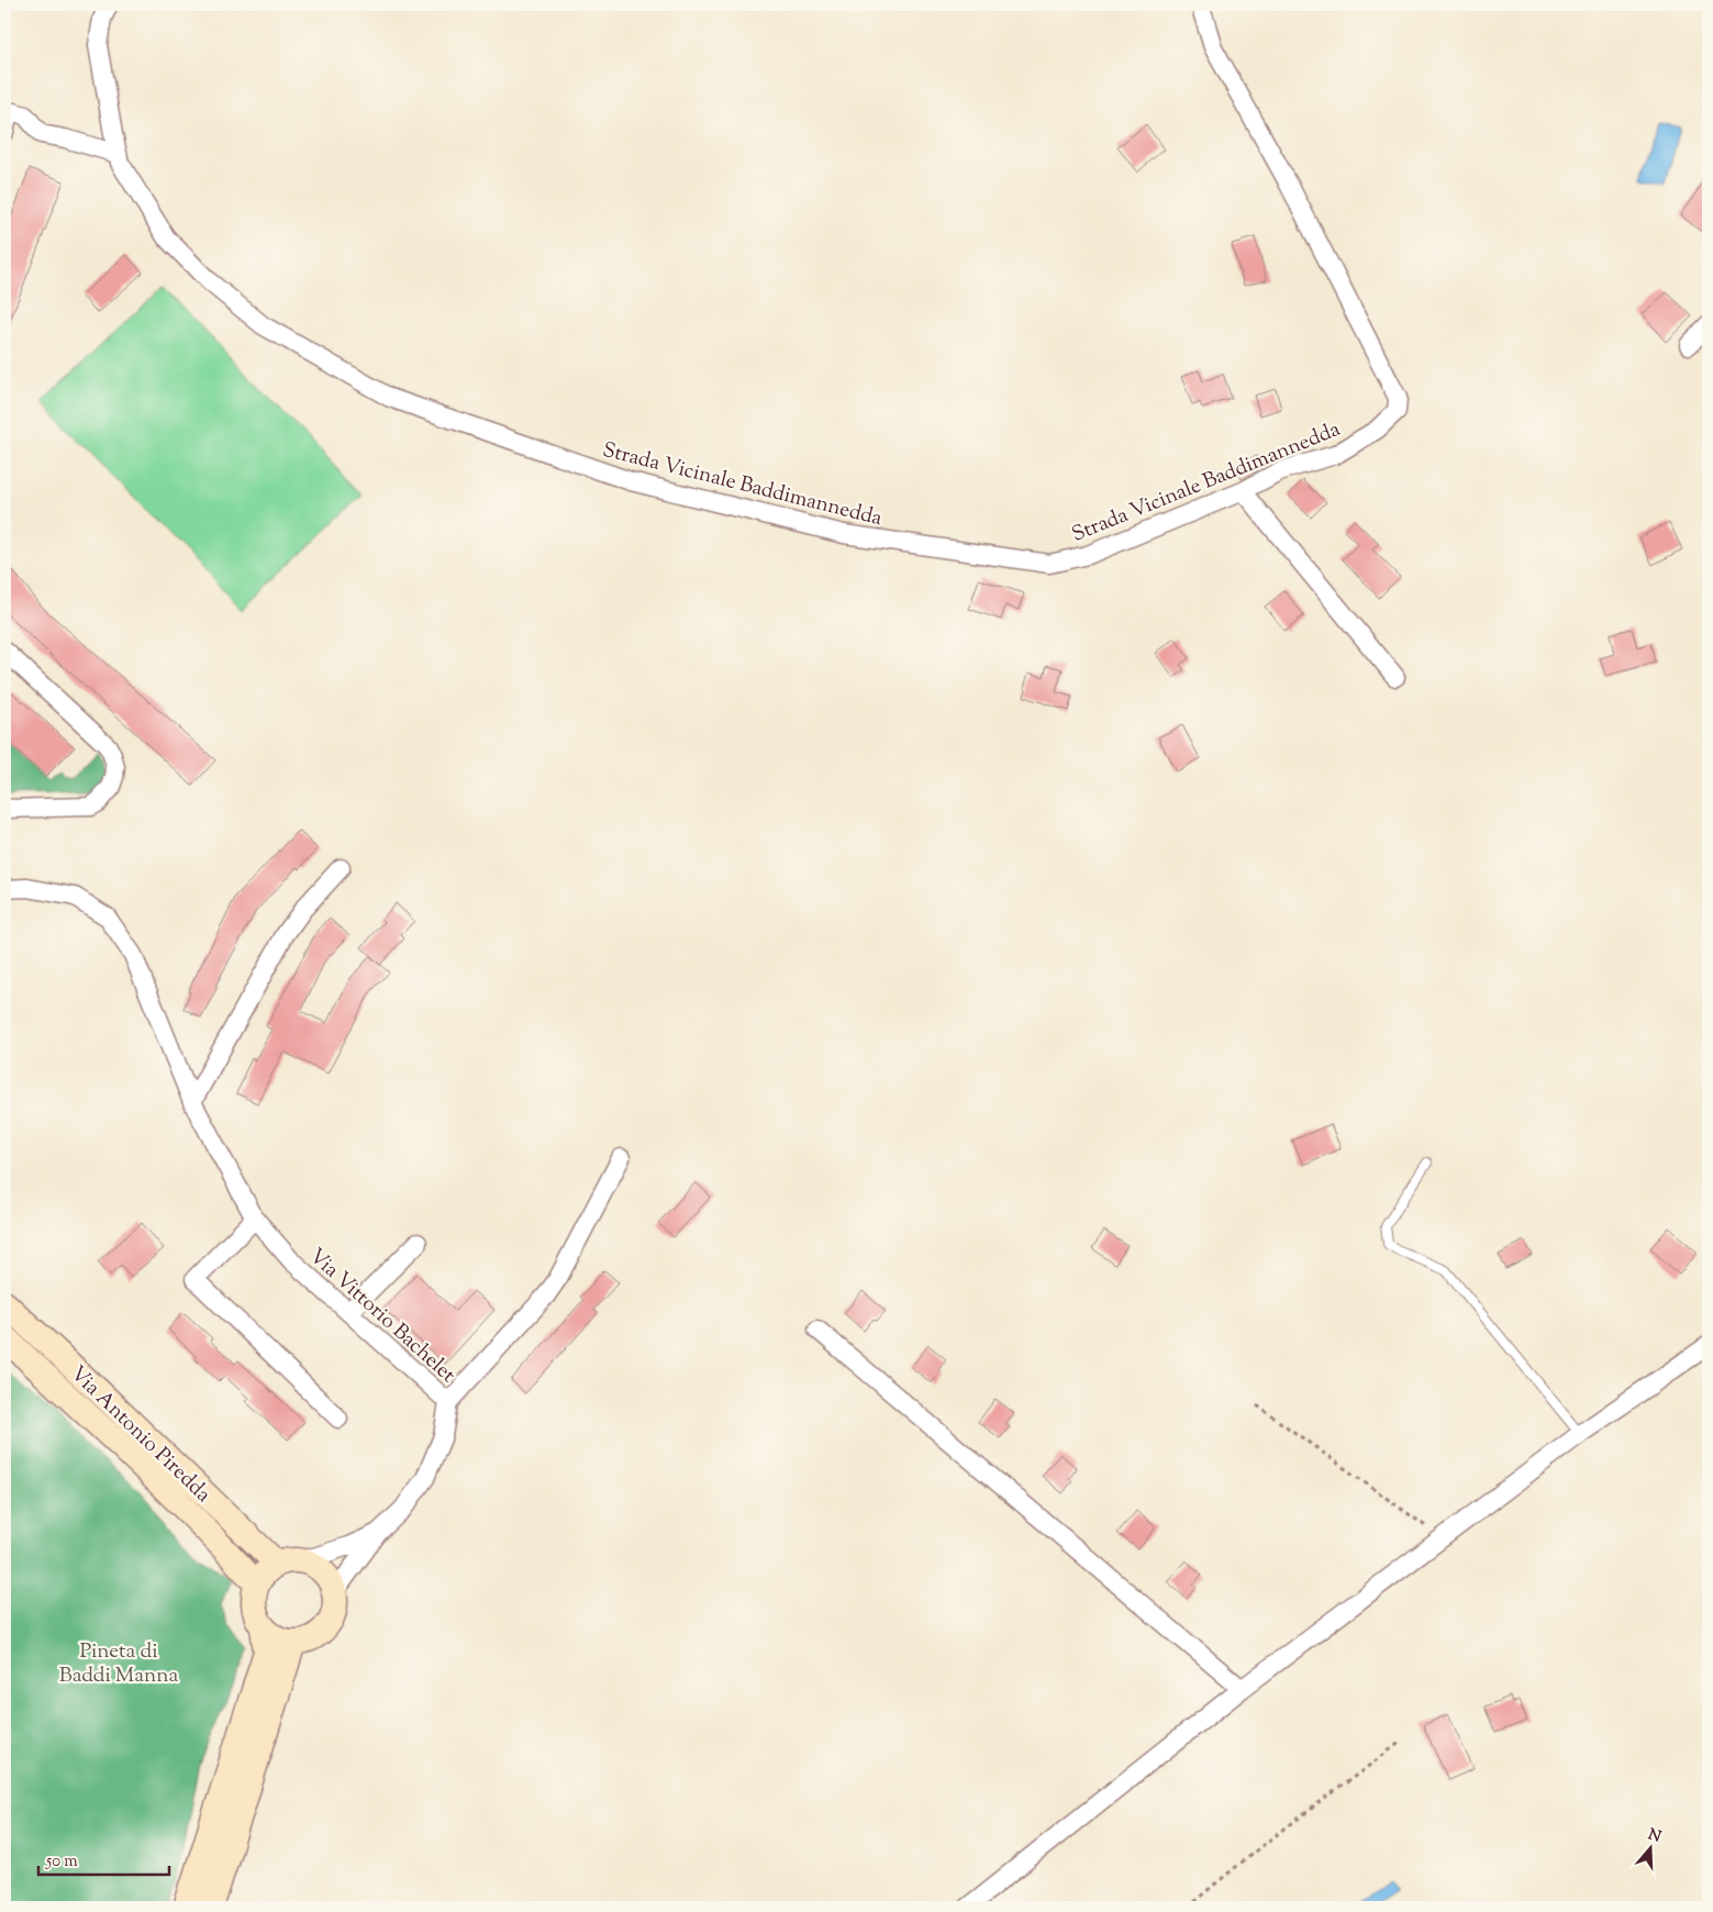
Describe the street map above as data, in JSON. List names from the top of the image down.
{
  "streets": {
    "street": ["Strada Vicinale Baddimannedda", "Via Vittorio Bachelet", "Via Antonio Piredda"]
  },
  "crossings": [
    ["Via Vittorio Bachelet", "Via Antonio Piredda"]
  ],
  "parks": ["Pineta di Baddi Manna"],
  "scale_bar": "50 m",
  "north": "top"
}
